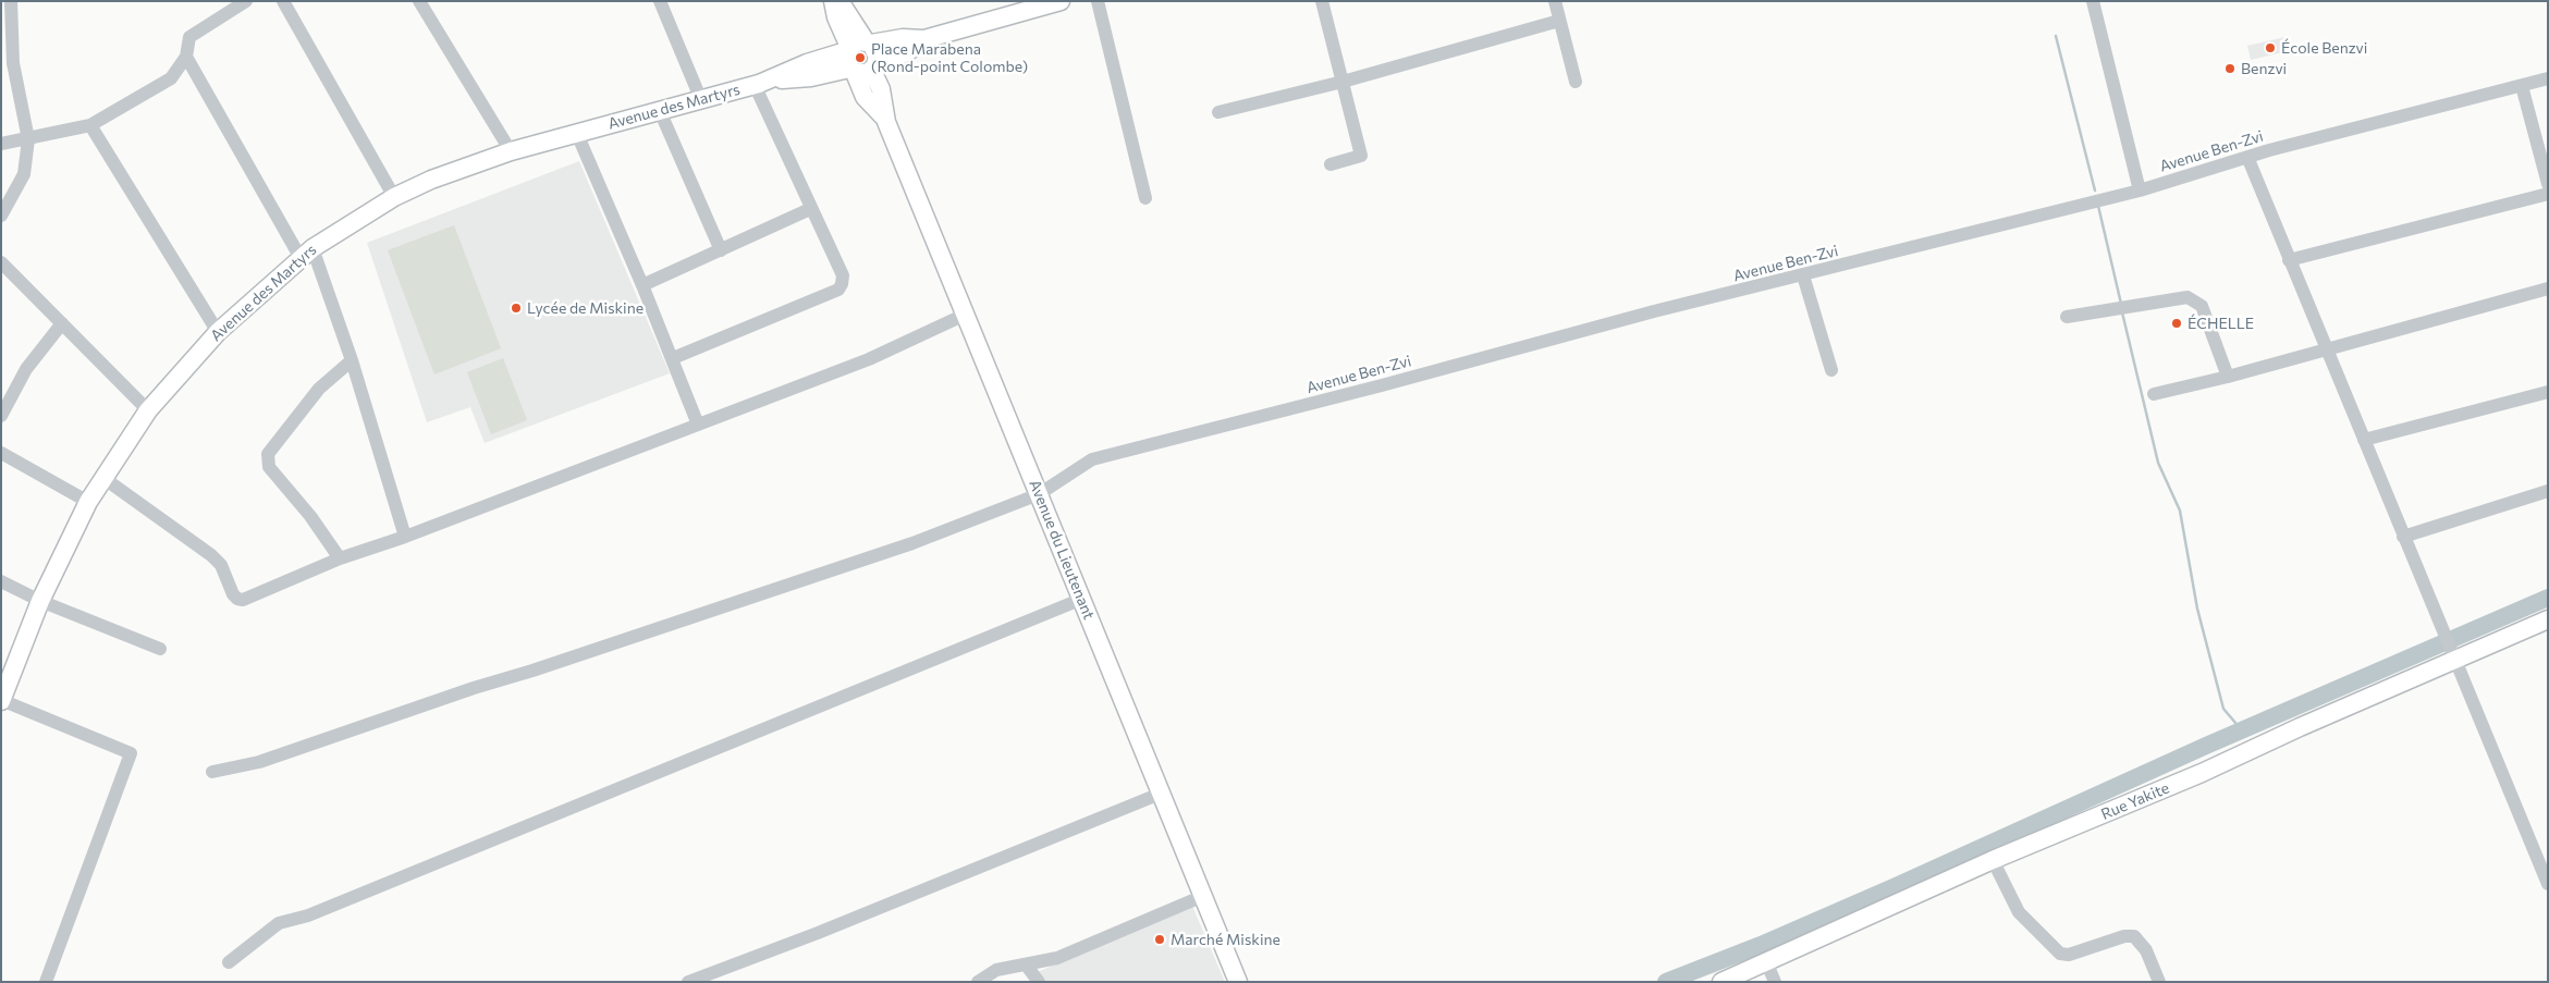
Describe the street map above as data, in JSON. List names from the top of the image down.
{
  "streets": {
    "main road": ["Avenue des Martyrs", "Avenue du Lieutenant", "Rue Yakite"],
    "street": ["Avenue Ben-Zvi"]
  },
  "crossings": [
    ["Avenue des Martyrs", "Avenue du Lieutenant"],
    ["Avenue Ben-Zvi", "Avenue du Lieutenant"]
  ],
  "places": [
    "École Benzvi",
    "Place Marabena (Rond-point Colombe)",
    "Benzvi",
    "Lycée de Miskine",
    "ÉCHELLE",
    "Marché Miskine"
  ]
}
